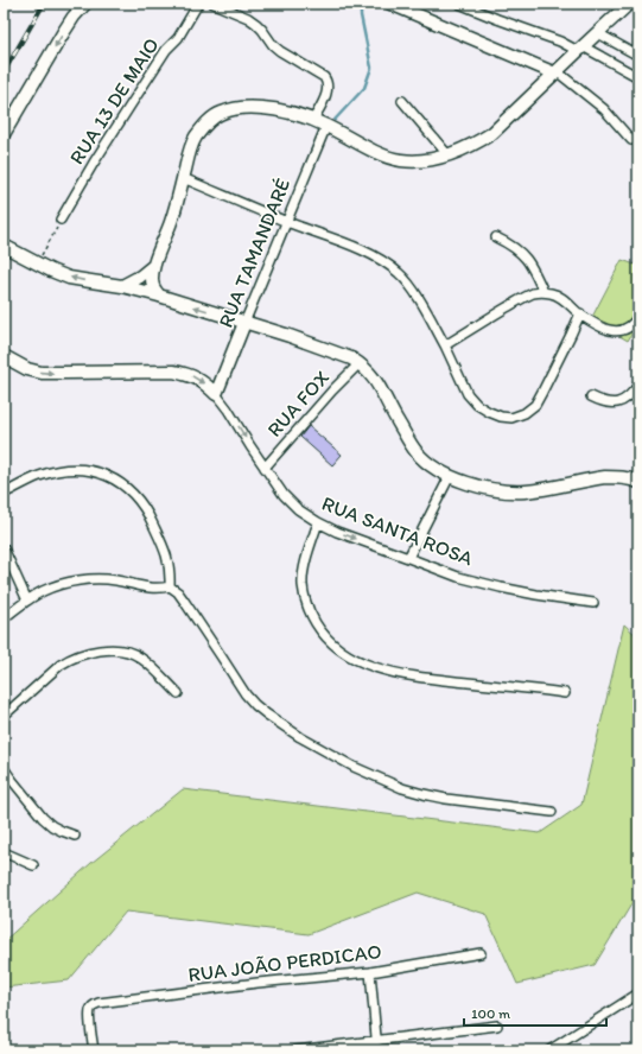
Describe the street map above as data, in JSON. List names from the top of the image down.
{
  "streets": {
    "main road": ["RUA TAMANDARÉ", "RUA SANTA ROSA"],
    "street": ["RUA 13 DE MAIO", "RUA FOX", "RUA JOÃO PERDICAO"]
  },
  "crossings": [
    ["RUA TAMANDARÉ", "RUA SANTA ROSA"],
    ["RUA FOX", "RUA SANTA ROSA"]
  ],
  "scale_bar": "100 m"
}
